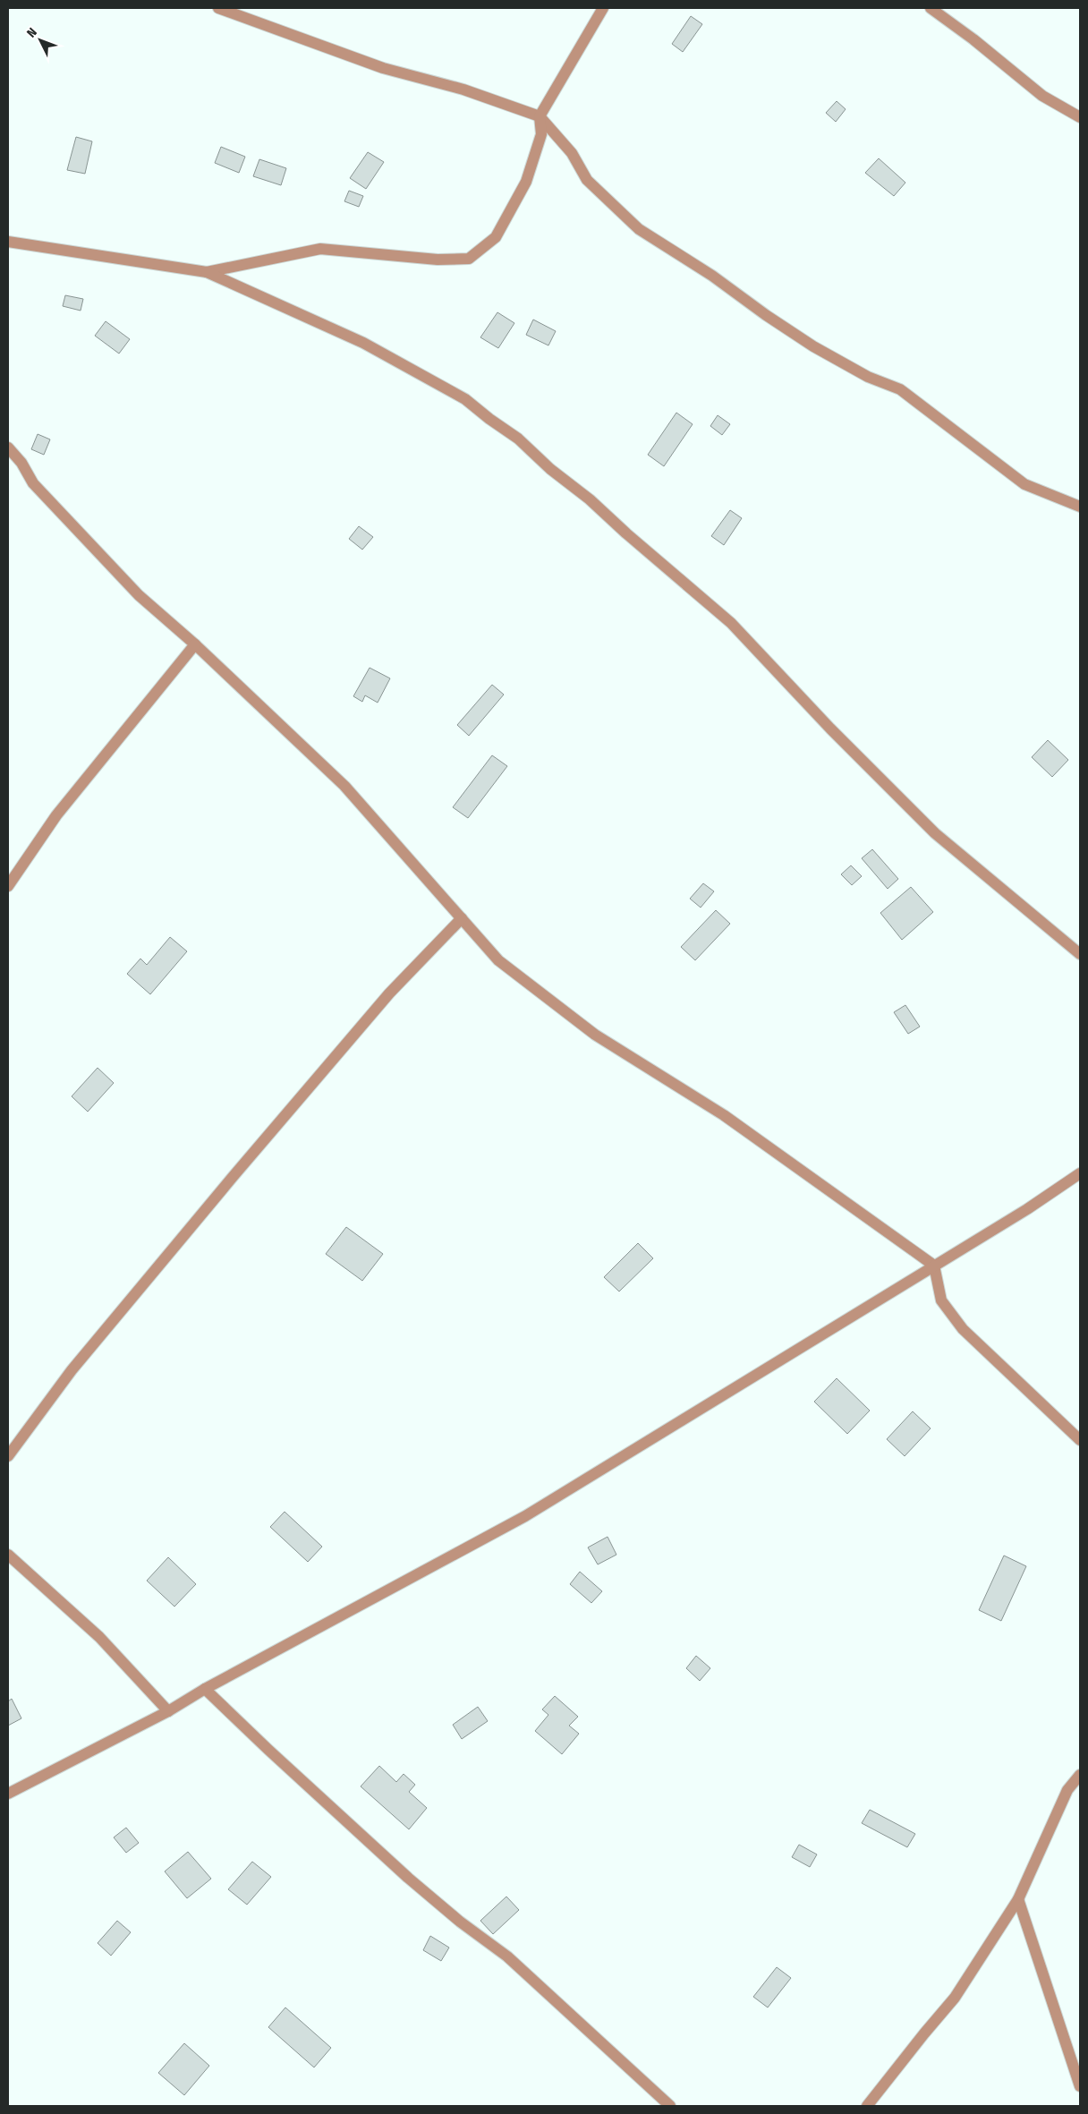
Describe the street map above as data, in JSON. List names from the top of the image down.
{
  "north": "top left"
}
